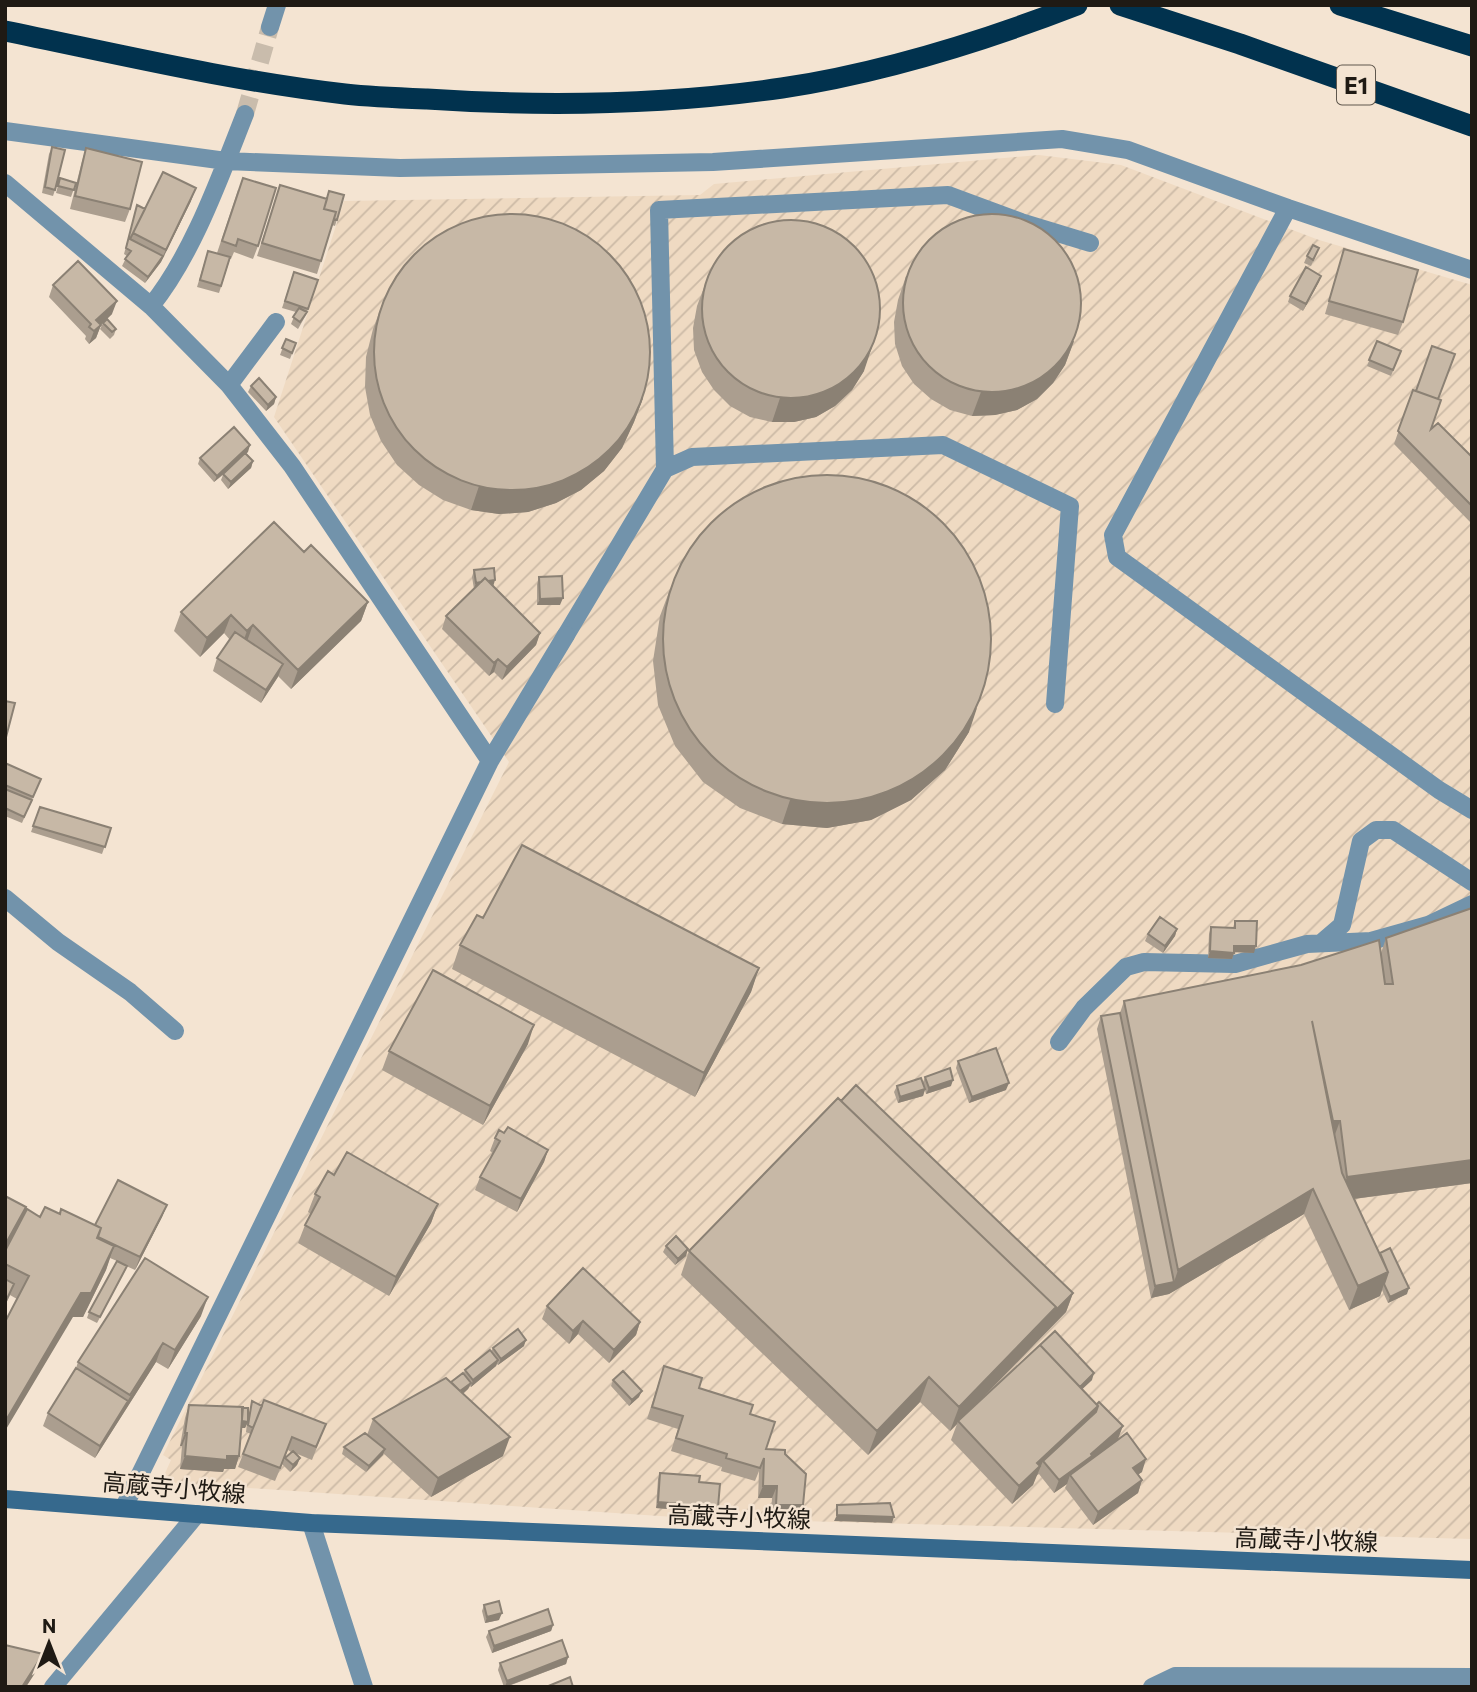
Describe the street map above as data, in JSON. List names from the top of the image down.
{
  "streets": {
    "highway": ["E1"],
    "main road": ["高蔵寺小牧線"]
  },
  "north": "top"
}
